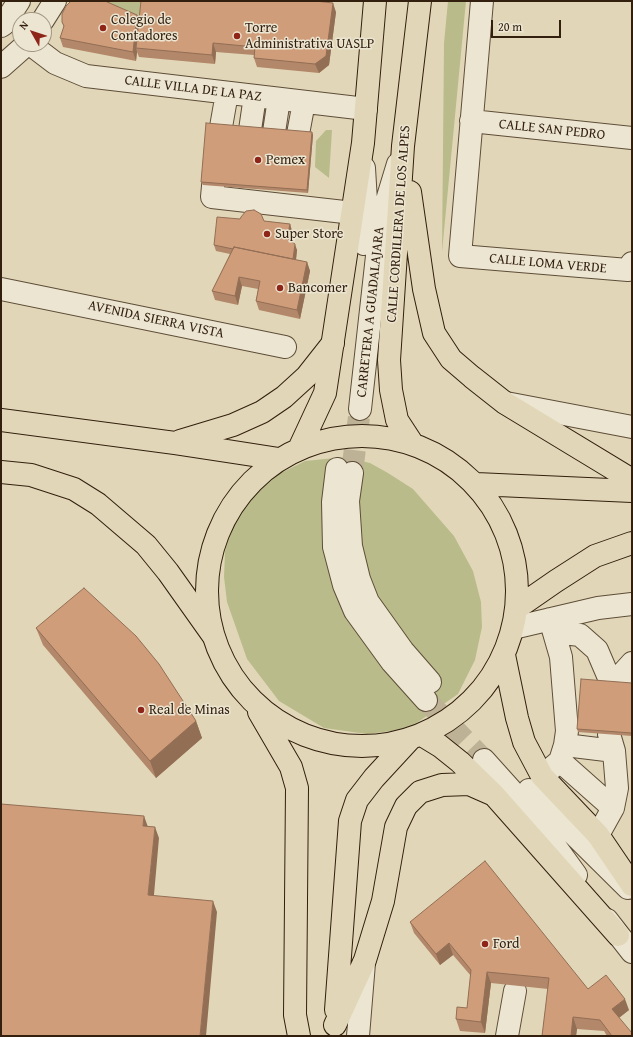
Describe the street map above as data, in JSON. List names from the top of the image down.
{
  "streets": {
    "main road": ["CALLE CORDILLERA DE LOS ALPES"],
    "street": [
      "CALLE VILLA DE LA PAZ",
      "CALLE SAN PEDRO",
      "CALLE LOMA VERDE",
      "CARRETERA A GUADALAJARA",
      "AVENIDA SIERRA VISTA"
    ]
  },
  "crossings": [
    ["CALLE SAN PEDRO", "CALLE LOMA VERDE"],
    ["CALLE CORDILLERA DE LOS ALPES", "CARRETERA A GUADALAJARA"]
  ],
  "places": [
    "Colegio de Contadores",
    "Torre Administrativa UASLP",
    "Pemex",
    "Super Store",
    "Bancomer",
    "Real de Minas",
    "Ford"
  ],
  "scale_bar": "20 m",
  "north": "top left"
}
